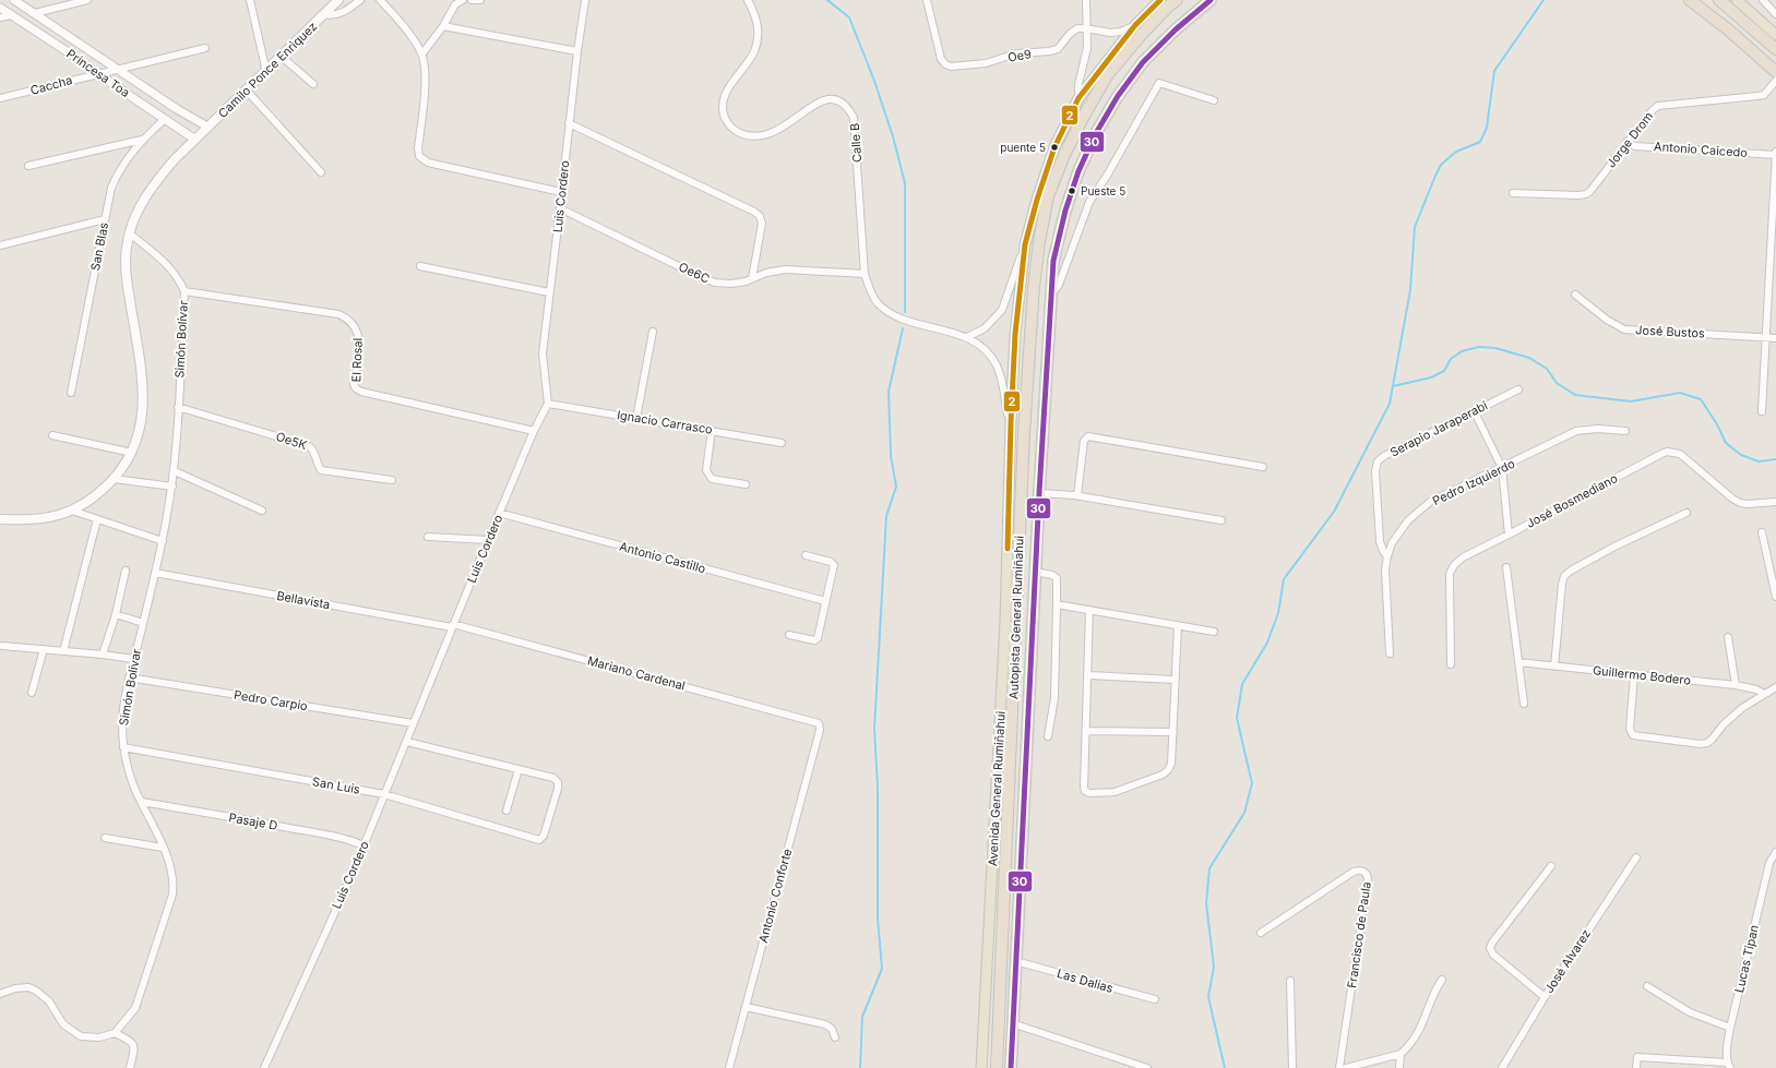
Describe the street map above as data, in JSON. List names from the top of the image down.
{
  "streets": {
    "highway": ["Autopista General Rumiñahui"],
    "main road": ["Camilo Ponce Enrìquez", "Avenida General Rumiñahui"],
    "street": [
      "Oe9",
      "Princesa Toa",
      "Caccha",
      "Jorge Drom",
      "Calle B",
      "Antonio Caicedo",
      "Luis Cordero",
      "San Blas",
      "Oe6C",
      "José Bustos",
      "Simón Bolívar",
      "El Rosal",
      "Ignacio Carrasco",
      "Serapio Jaraperabi",
      "Oe5K",
      "Pedro Izquierdo",
      "José Bosmediano",
      "Antonio Castillo",
      "Bellavista",
      "Mariano Cardenal",
      "Guillermo Bodero",
      "Pedro Carpio",
      "San Luis",
      "Pasaje D",
      "Antonio Conforte",
      "Francisco de Paula",
      "Lucas Tipan",
      "José Alvarez",
      "Las Dalias"
    ]
  },
  "crossings": [
    ["Camilo Ponce Enrìquez", "Princesa Toa"],
    ["Camilo Ponce Enrìquez", "Simón Bolívar"],
    ["Princesa Toa", "Caccha"],
    ["Princesa Toa", "San Blas"],
    ["Jorge Drom", "Antonio Caicedo"],
    ["Calle B", "Oe6C"],
    ["Calle B", "Avenida General Rumiñahui"],
    ["Luis Cordero", "Oe6C"],
    ["Luis Cordero", "El Rosal"],
    ["Luis Cordero", "Ignacio Carrasco"],
    ["Luis Cordero", "Antonio Castillo"],
    ["Luis Cordero", "Bellavista"],
    ["Luis Cordero", "Mariano Cardenal"],
    ["Luis Cordero", "Pedro Carpio"],
    ["Luis Cordero", "San Luis"],
    ["Luis Cordero", "Pasaje D"],
    ["Simón Bolívar", "El Rosal"],
    ["Simón Bolívar", "Oe5K"],
    ["Simón Bolívar", "Bellavista"],
    ["Simón Bolívar", "Pedro Carpio"],
    ["Simón Bolívar", "San Luis"],
    ["Simón Bolívar", "Pasaje D"],
    ["Serapio Jaraperabi", "Pedro Izquierdo"],
    ["Bellavista", "Mariano Cardenal"],
    ["Autopista General Rumiñahui", "Las Dalias"],
    ["Mariano Cardenal", "Antonio Conforte"]
  ],
  "places": ["puente 5", "Pueste 5"],
  "lines": ["transit line 2", "transit line 30"]
}
